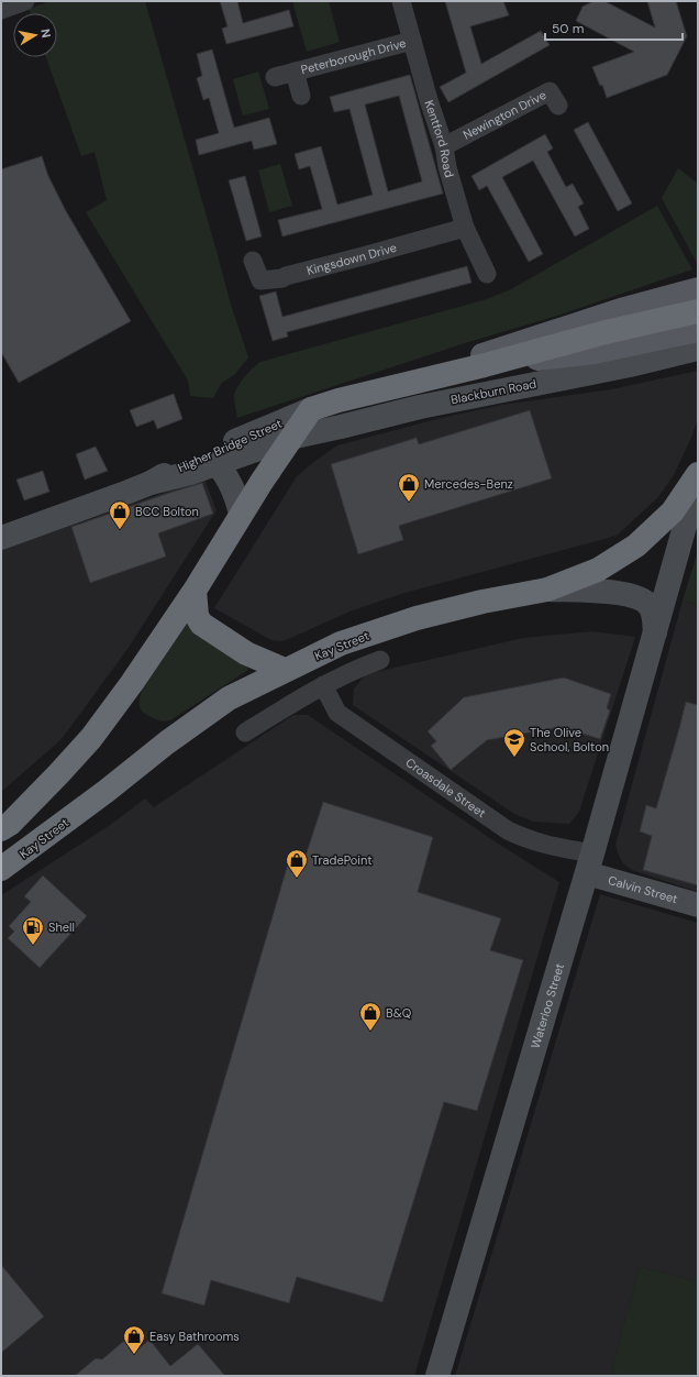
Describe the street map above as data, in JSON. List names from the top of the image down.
{
  "streets": {
    "highway": ["Kay Street"],
    "street": [
      "Peterborough Drive",
      "Newington Drive",
      "Kentford Road",
      "Kingsdown Drive",
      "Blackburn Road",
      "Higher Bridge Street",
      "Croasdale Street",
      "Calvin Street",
      "Waterloo Street"
    ]
  },
  "crossings": [
    ["Peterborough Drive", "Kentford Road"],
    ["Newington Drive", "Kentford Road"],
    ["Kentford Road", "Kingsdown Drive"],
    ["Blackburn Road", "Higher Bridge Street"],
    ["Croasdale Street", "Calvin Street"],
    ["Croasdale Street", "Waterloo Street"],
    ["Calvin Street", "Waterloo Street"]
  ],
  "places": {
    "shop": [
      "Mercedes-Benz",
      "BCC Bolton",
      "TradePoint",
      "B&Q",
      "Easy Bathrooms"
    ],
    "school or university": ["The Olive School, Bolton"],
    "fuel station": ["Shell"]
  },
  "scale_bar": "50 m",
  "north": "right"
}
